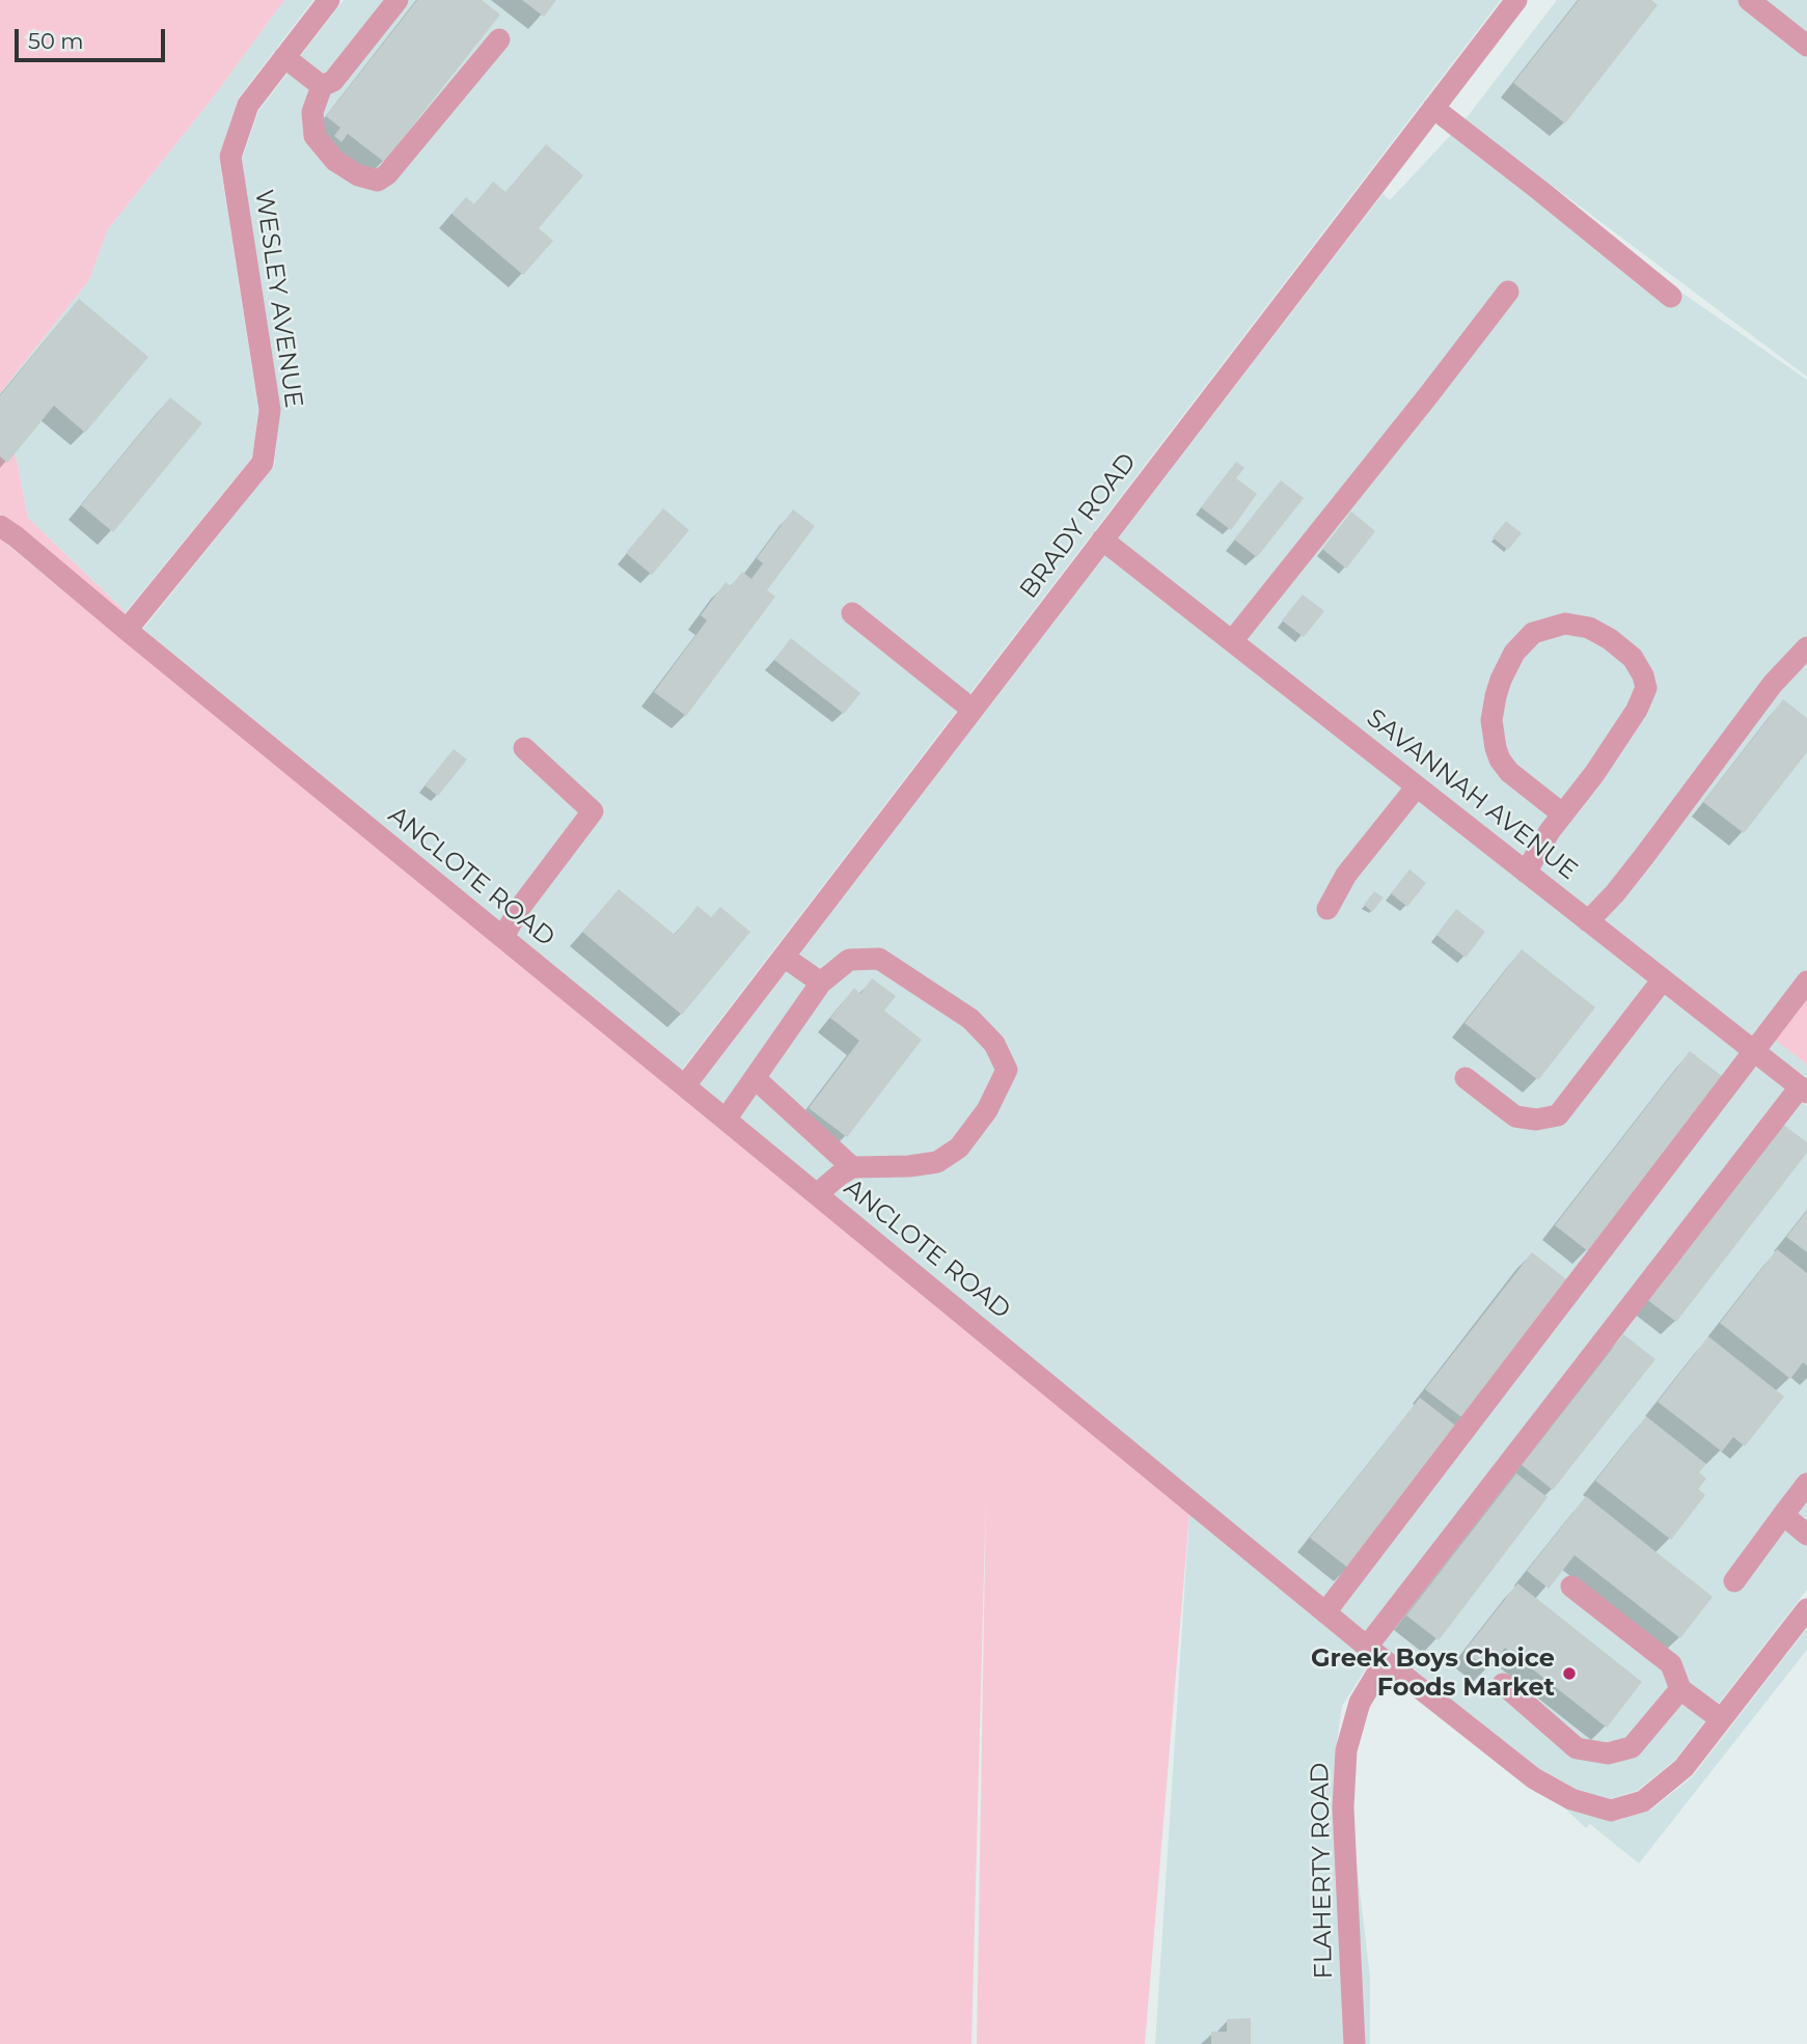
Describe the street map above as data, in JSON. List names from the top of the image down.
{
  "streets": {
    "street": [
      "WESLEY AVENUE",
      "BRADY ROAD",
      "SAVANNAH AVENUE",
      "ANCLOTE ROAD",
      "FLAHERTY ROAD"
    ]
  },
  "crossings": [
    ["WESLEY AVENUE", "ANCLOTE ROAD"],
    ["BRADY ROAD", "SAVANNAH AVENUE"],
    ["BRADY ROAD", "ANCLOTE ROAD"],
    ["ANCLOTE ROAD", "FLAHERTY ROAD"]
  ],
  "places": ["Greek Boys Choice Foods Market"],
  "scale_bar": "50 m"
}
